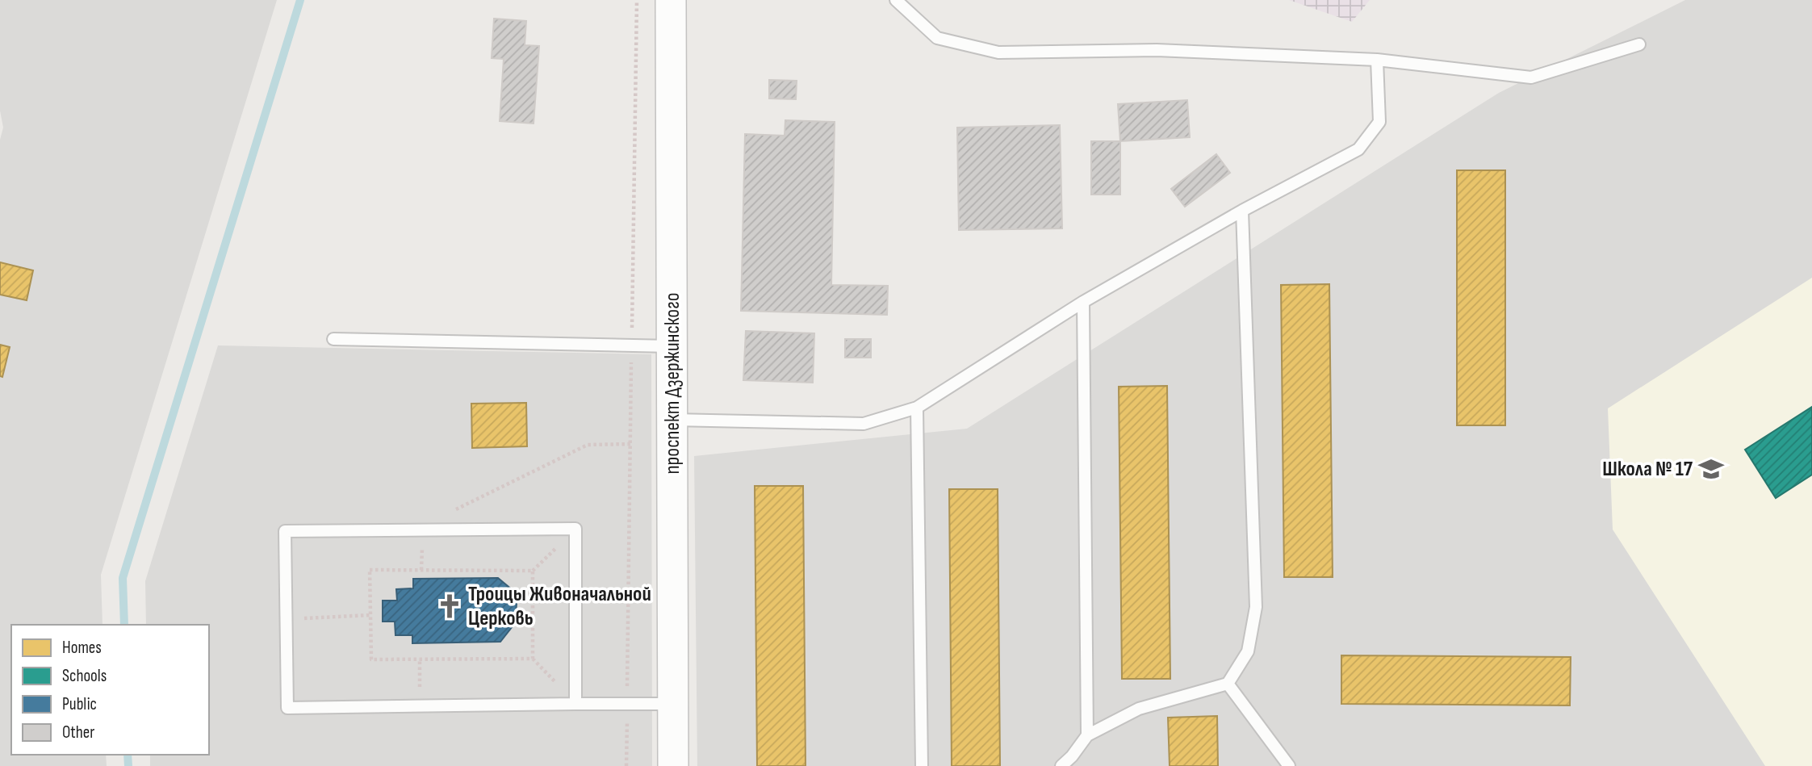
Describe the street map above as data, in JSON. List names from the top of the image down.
{
  "streets": {
    "street": ["проспект Дзержинского"]
  },
  "places": {
    "school or university": ["Школа № 17"],
    "church": ["Троицы Живоначальной Церковь"]
  },
  "legend": [
    "Homes",
    "Schools",
    "Public",
    "Other"
  ]
}
